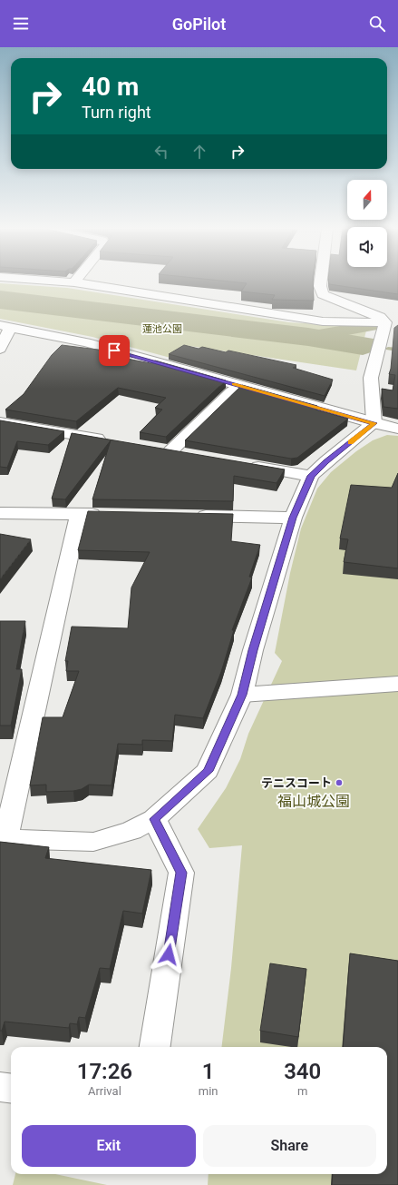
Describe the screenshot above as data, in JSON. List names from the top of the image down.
{
  "parks": ["蓮池公園", "福山城公園"],
  "places": ["テニスコート"],
  "north": "top",
  "page": {
    "header": "GoPilot",
    "turn": ["40 m", "Turn right"],
    "eta": [
      "17:26",
      "Arrival",
      "1",
      "min",
      "340",
      "m"
    ],
    "buttons": ["Exit", "Share"]
  }
}
